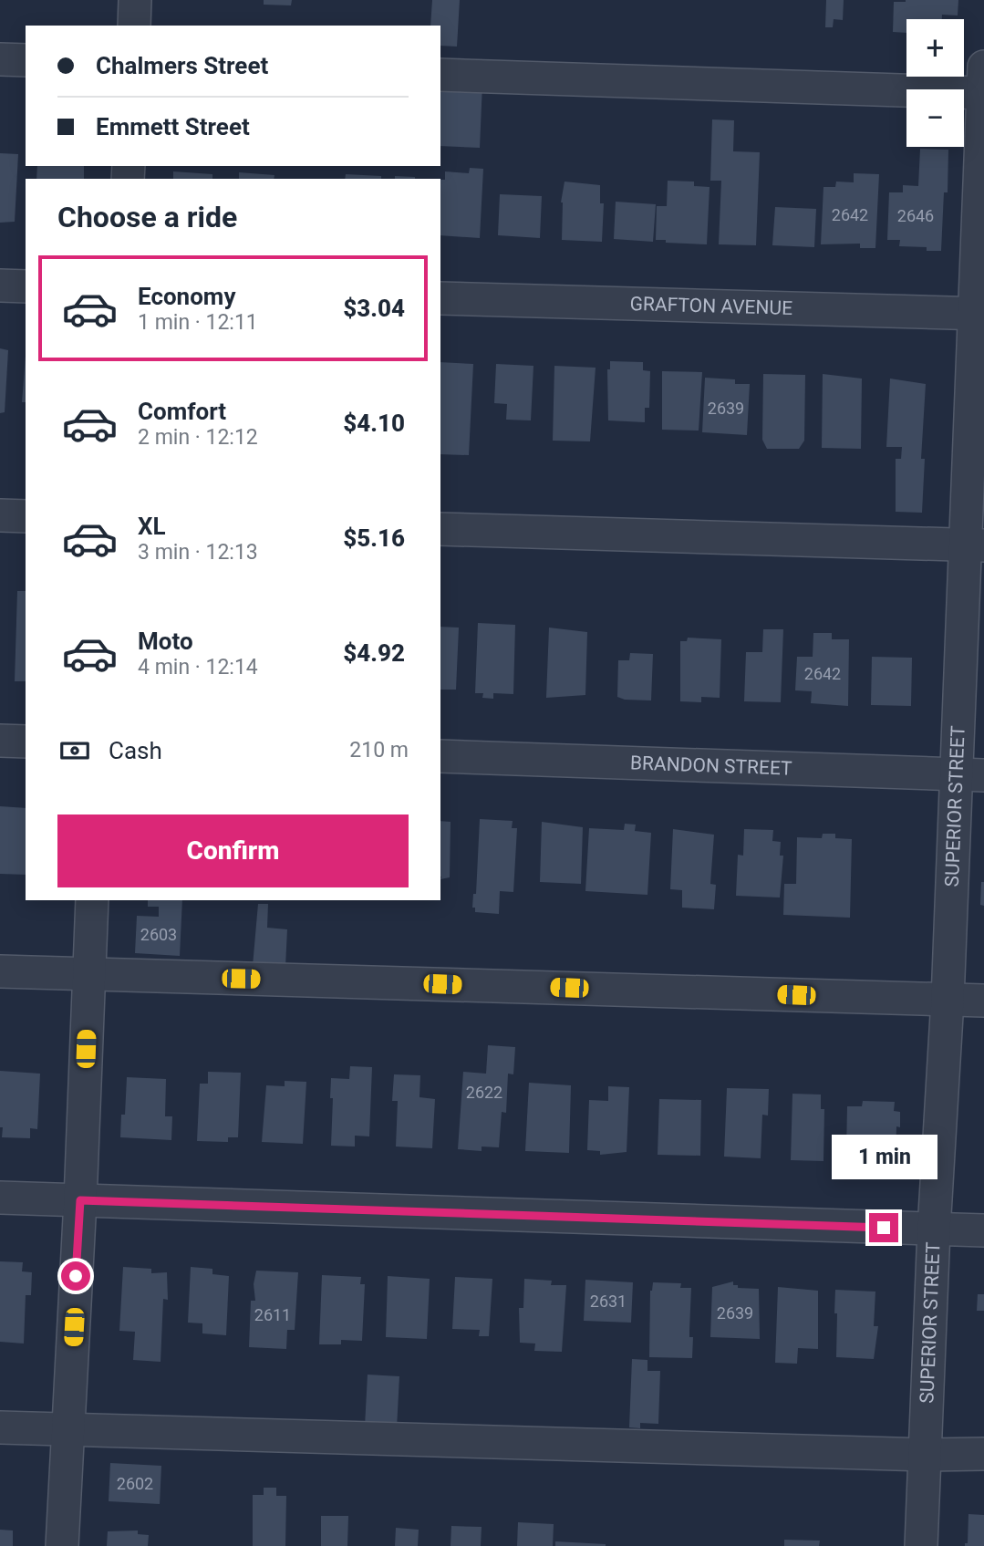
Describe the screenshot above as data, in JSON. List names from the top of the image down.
{
  "streets": {
    "street": ["GRAFTON AVENUE", "BRANDON STREET", "SUPERIOR STREET"]
  },
  "crossings": [
    ["GRAFTON AVENUE", "SUPERIOR STREET"],
    ["BRANDON STREET", "SUPERIOR STREET"]
  ],
  "house_numbers": [
    "2642",
    "2646",
    "2639",
    "2642",
    "2603",
    "2622",
    "2631",
    "2639",
    "2611",
    "2602"
  ],
  "page": {
    "map_buttons": ["+", "−"],
    "banner": ["Chalmers Street", "Emmett Street"],
    "heading": "Choose a ride",
    "list": [
      {
        "name": "Economy",
        "note": "1 min · 12:11",
        "value": "$3.04"
      },
      {
        "name": "Comfort",
        "note": "2 min · 12:12",
        "value": "$4.10"
      },
      {
        "name": "XL",
        "note": "3 min · 12:13",
        "value": "$5.16"
      },
      {
        "name": "Moto",
        "note": "4 min · 12:14",
        "value": "$4.92"
      }
    ],
    "pay": ["Cash", "210 m"],
    "buttons": "Confirm",
    "bubble": "1 min"
  }
}
